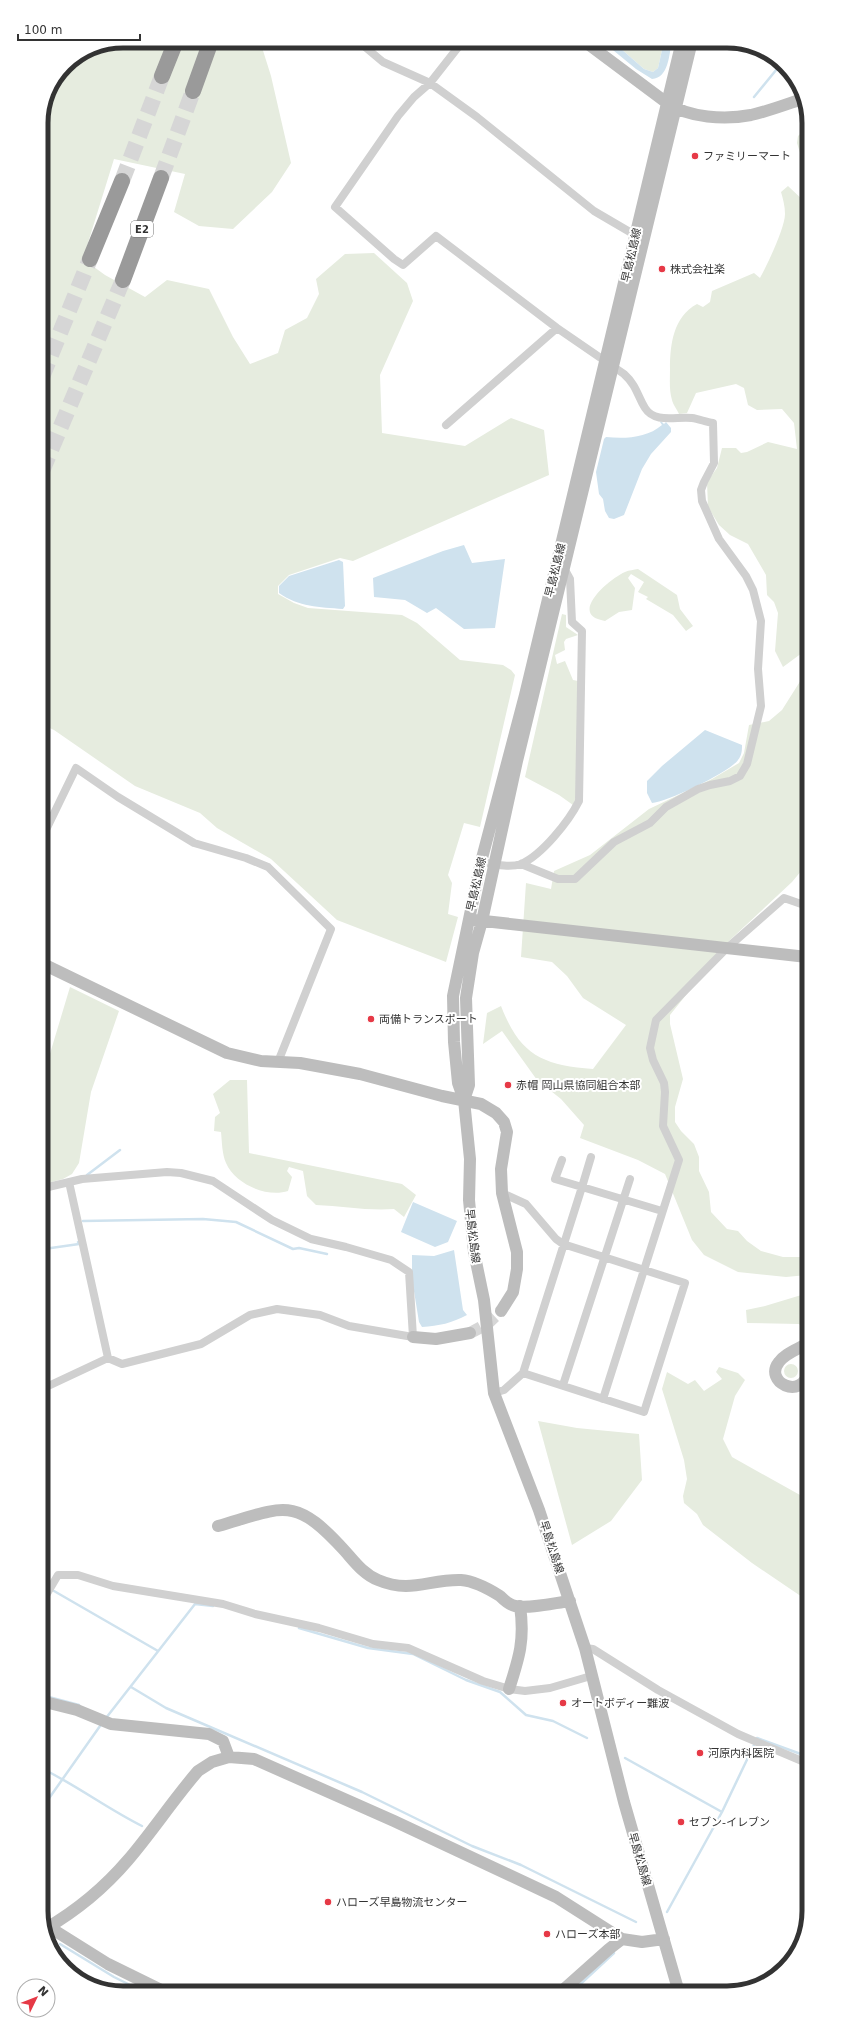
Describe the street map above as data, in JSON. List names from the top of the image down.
{
  "streets": {
    "highway": ["E2"],
    "main road": ["早島松島線"]
  },
  "places": [
    "ファミリーマート",
    "株式会社楽",
    "両備トランスポート",
    "赤帽 岡山県協同組合本部",
    "オートボディー難波",
    "河原内科医院",
    "セブン-イレブン",
    "ハローズ早島物流センター",
    "ハローズ本部"
  ],
  "scale_bar": "100 m",
  "north": "top right"
}
